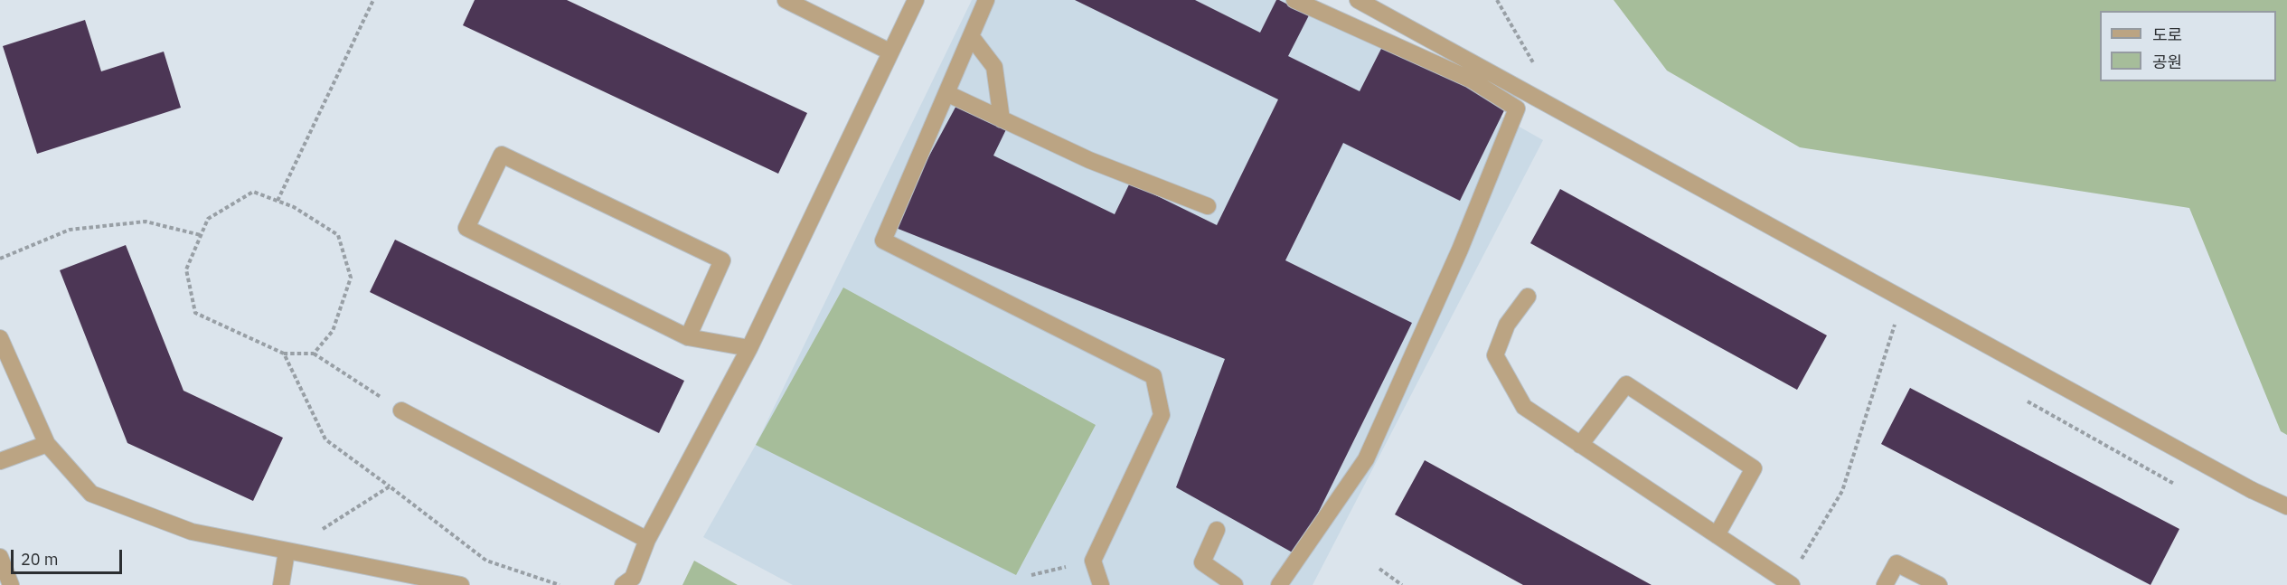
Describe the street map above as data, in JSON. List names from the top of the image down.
{
  "legend": ["도로", "공원"],
  "scale_bar": "20 m"
}
